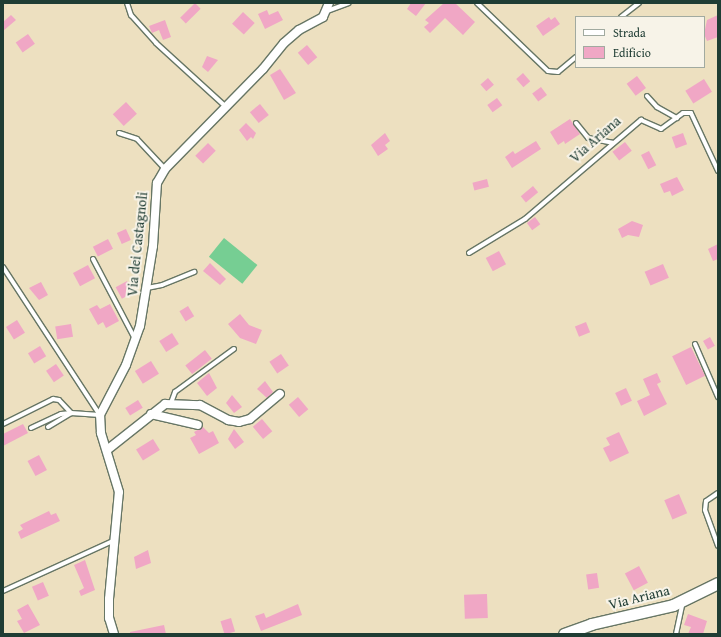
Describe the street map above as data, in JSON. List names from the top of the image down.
{
  "streets": {
    "main road": ["Via Ariana"],
    "street": ["Via dei Castagnoli"]
  },
  "legend": ["Strada", "Edificio"]
}
